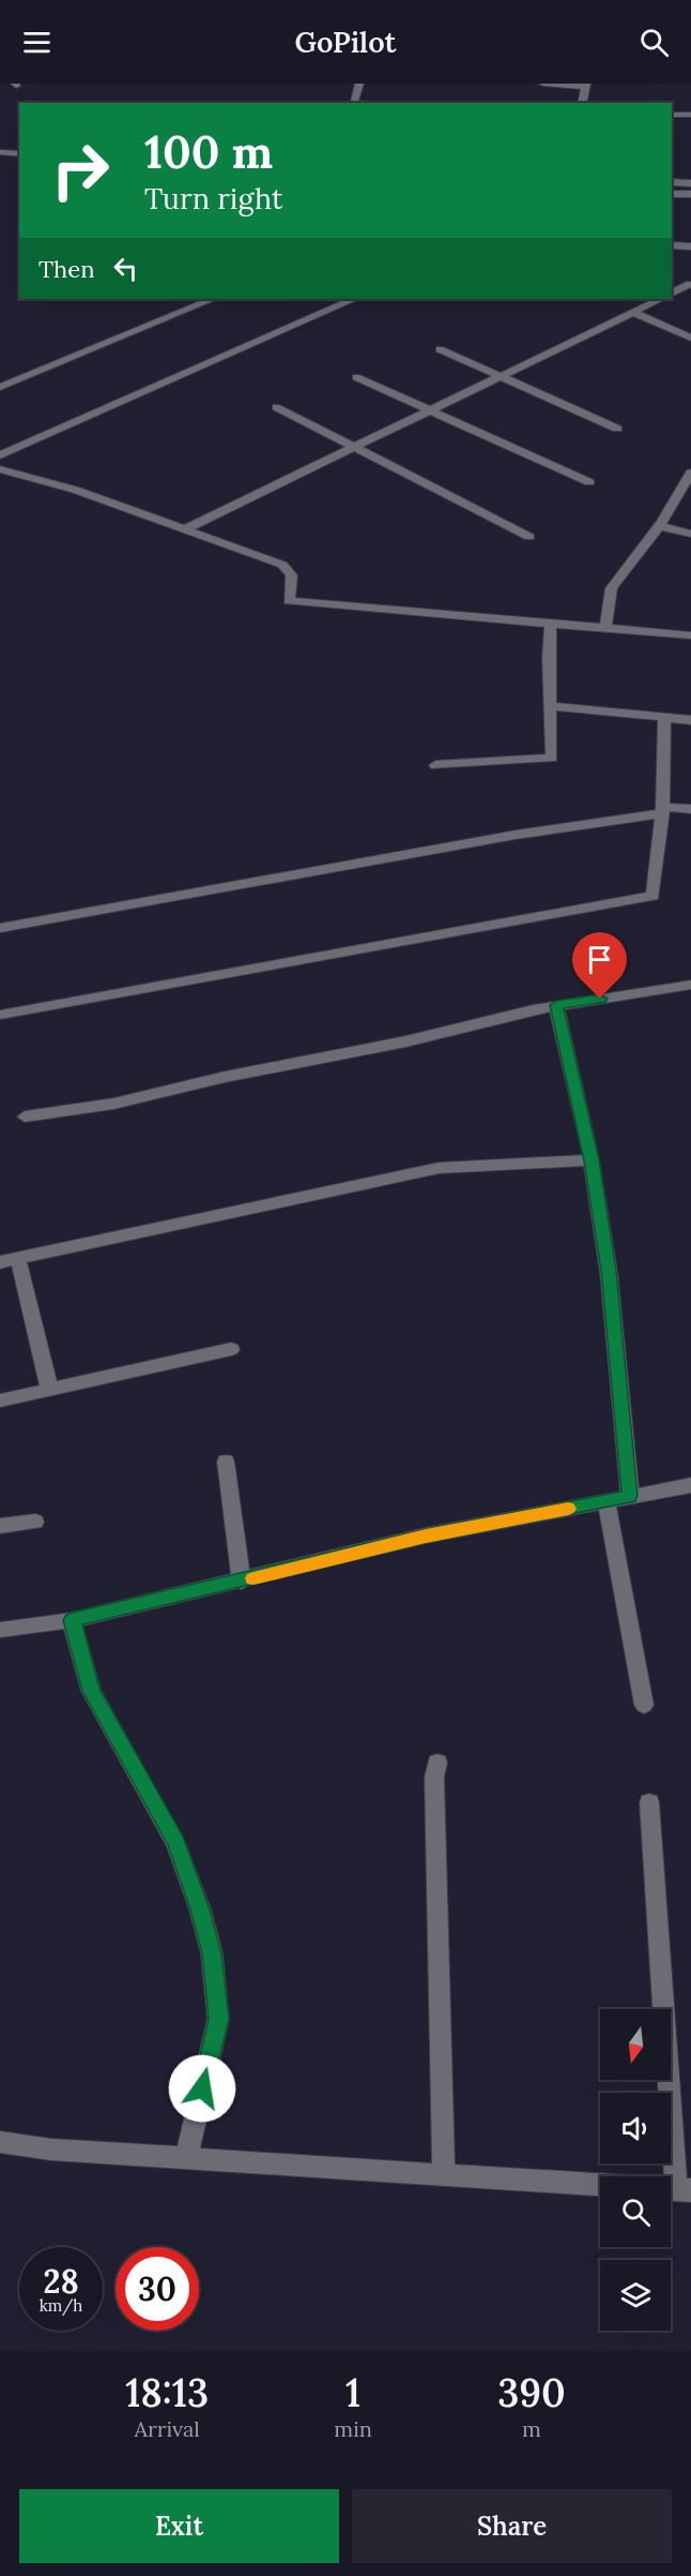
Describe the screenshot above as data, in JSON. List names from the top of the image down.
{
  "north": "bottom",
  "page": {
    "header": "GoPilot",
    "turn": ["100 m", "Turn right"],
    "then": "Then",
    "speed": "28 km/h",
    "limit": "30",
    "eta": [
      "18:13",
      "Arrival",
      "1",
      "min",
      "390",
      "m"
    ],
    "buttons": ["Exit", "Share"]
  }
}
